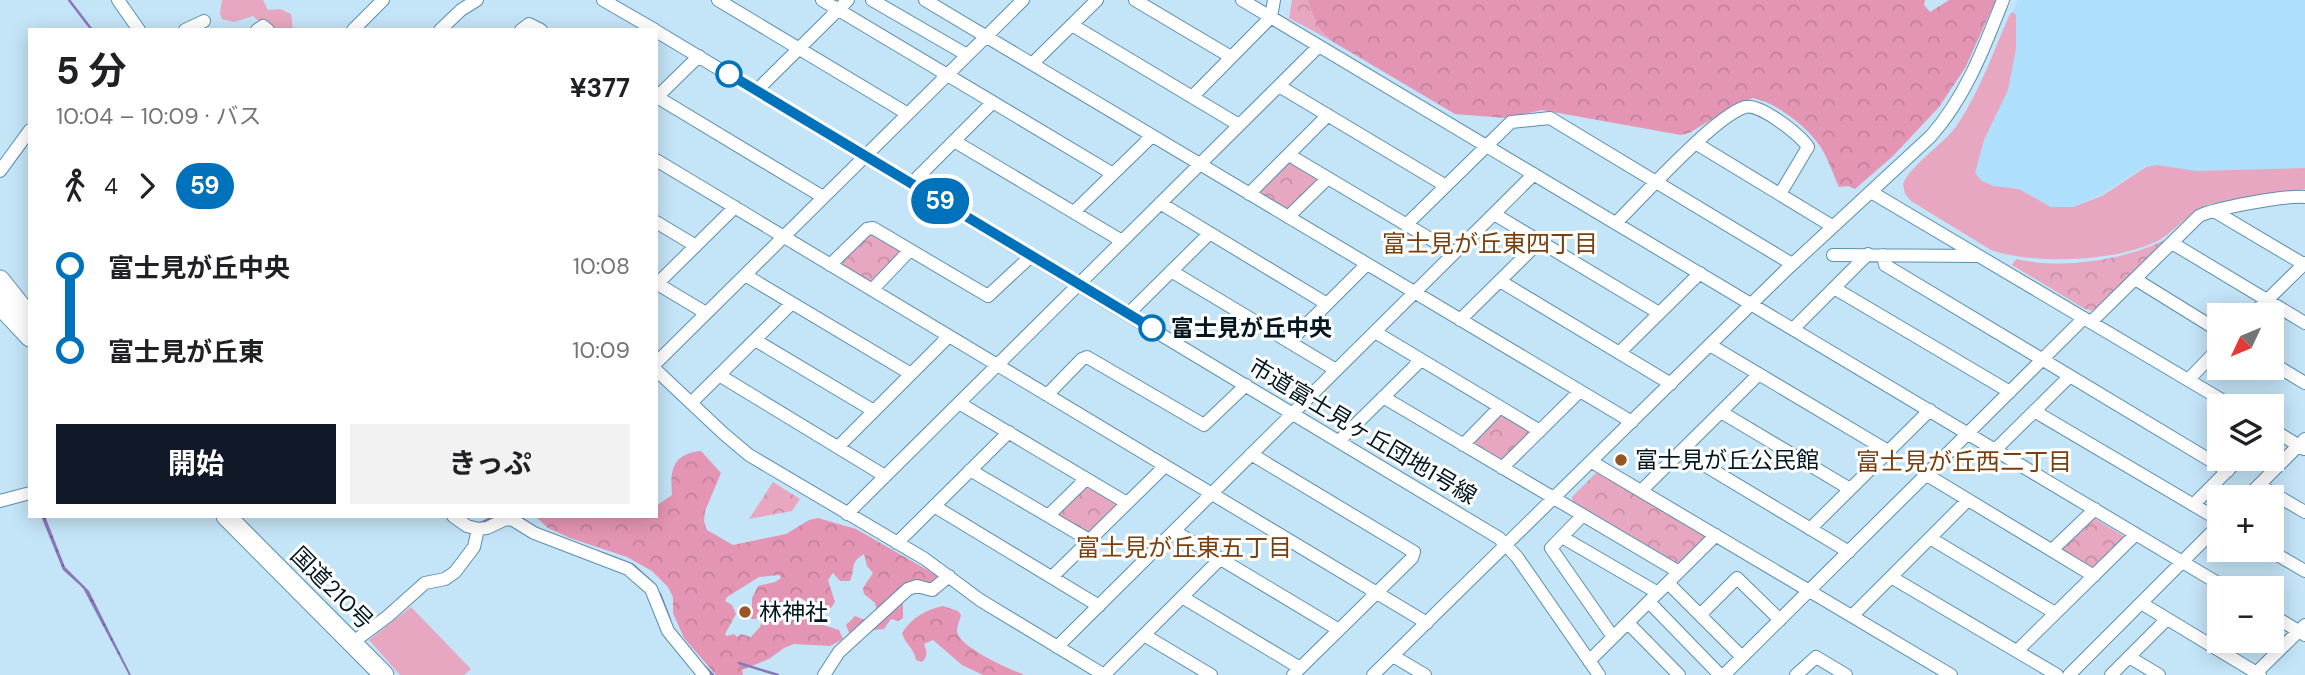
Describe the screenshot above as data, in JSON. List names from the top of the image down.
{
  "streets": {
    "highway": ["国道210号"],
    "street": ["市道富士見ヶ丘団地1号線"]
  },
  "districts": ["富士見が丘東四丁目", "富士見が丘西二丁目", "富士見が丘東五丁目"],
  "places": ["富士見が丘中央", "富士見が丘公民館", "林神社"],
  "lines": ["bus line 59"],
  "north": "bottom left",
  "page": {
    "on_map": "59",
    "heading": ["5 分", "10:04 – 10:09 · バス", "¥377"],
    "legs": ["4", "59"],
    "list": [
      {
        "name": "富士見が丘中央",
        "value": "10:08"
      },
      {
        "name": "富士見が丘東",
        "value": "10:09"
      }
    ],
    "map_buttons": ["+", "−"],
    "buttons": ["開始", "きっぷ"]
  }
}
